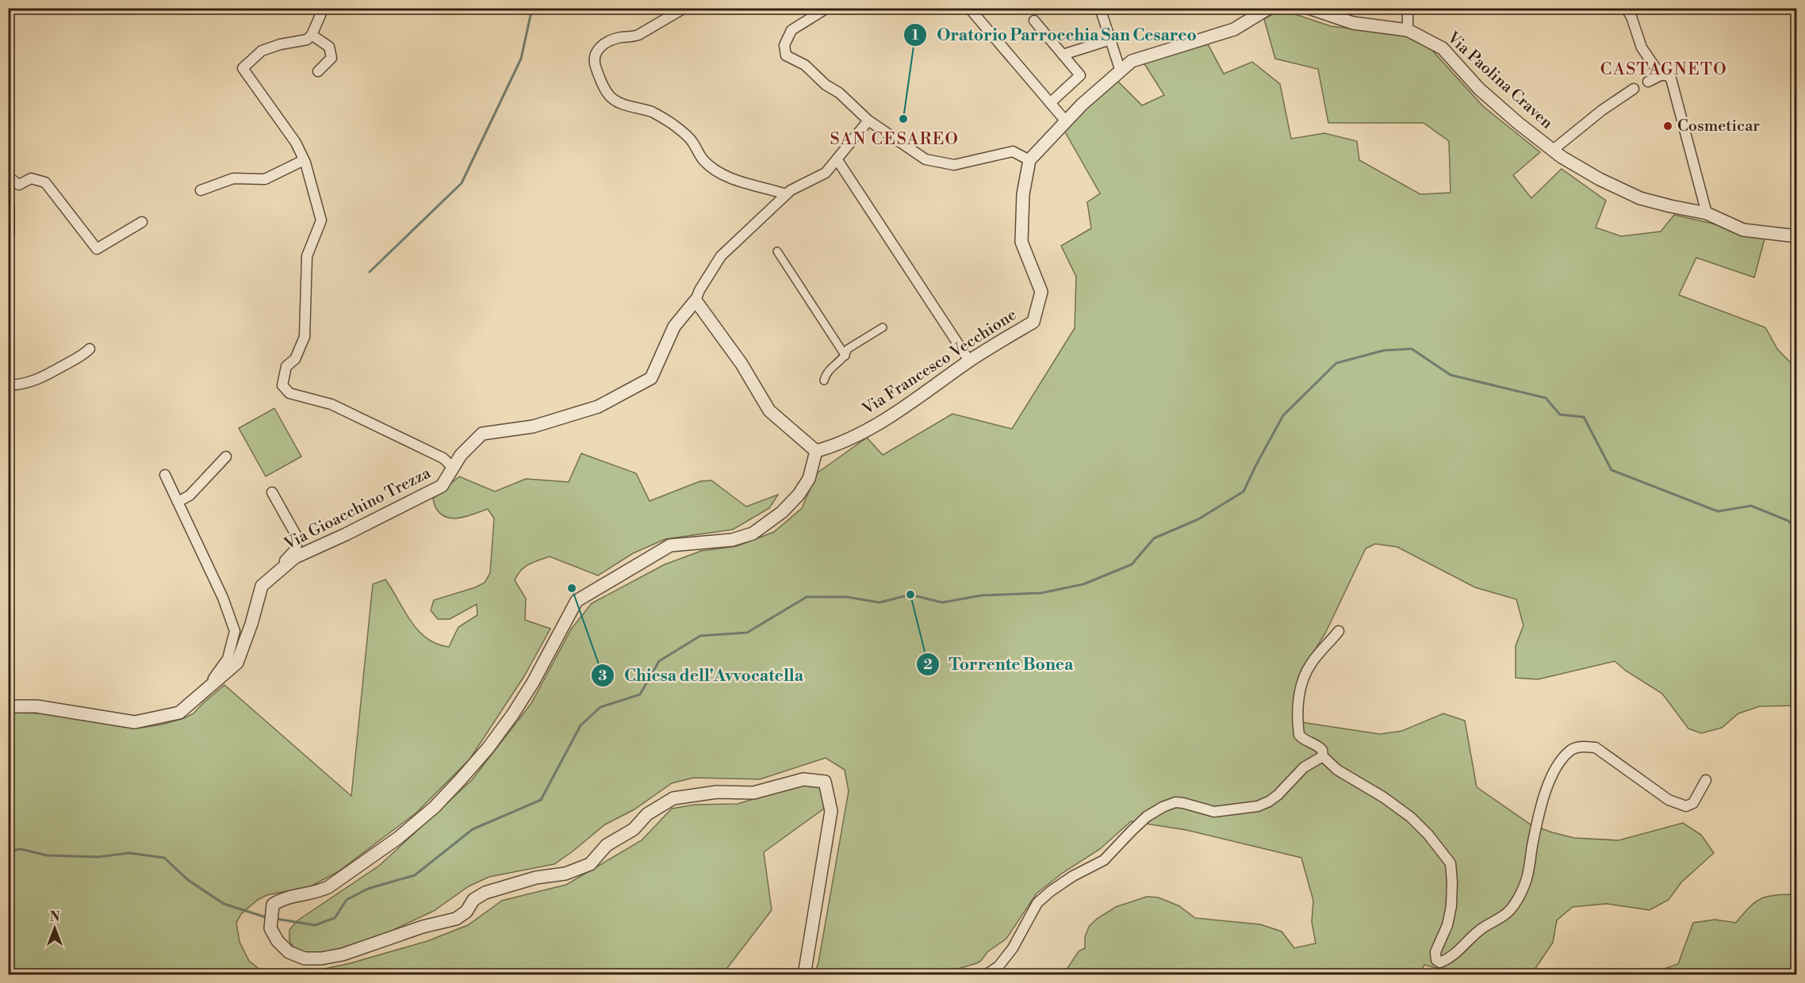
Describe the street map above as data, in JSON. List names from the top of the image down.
{
  "streets": {
    "street": ["Via Paolina Craven", "Via Francesco Vecchione", "Via Gioacchino Trezza"]
  },
  "districts": ["CASTAGNETO", "SAN CESAREO"],
  "places": [
    "Oratorio Parrocchia San Cesareo",
    "Cosmeticar",
    "Chiesa dell'Avvocatella",
    "Torrente Bonea"
  ],
  "north": "top"
}
